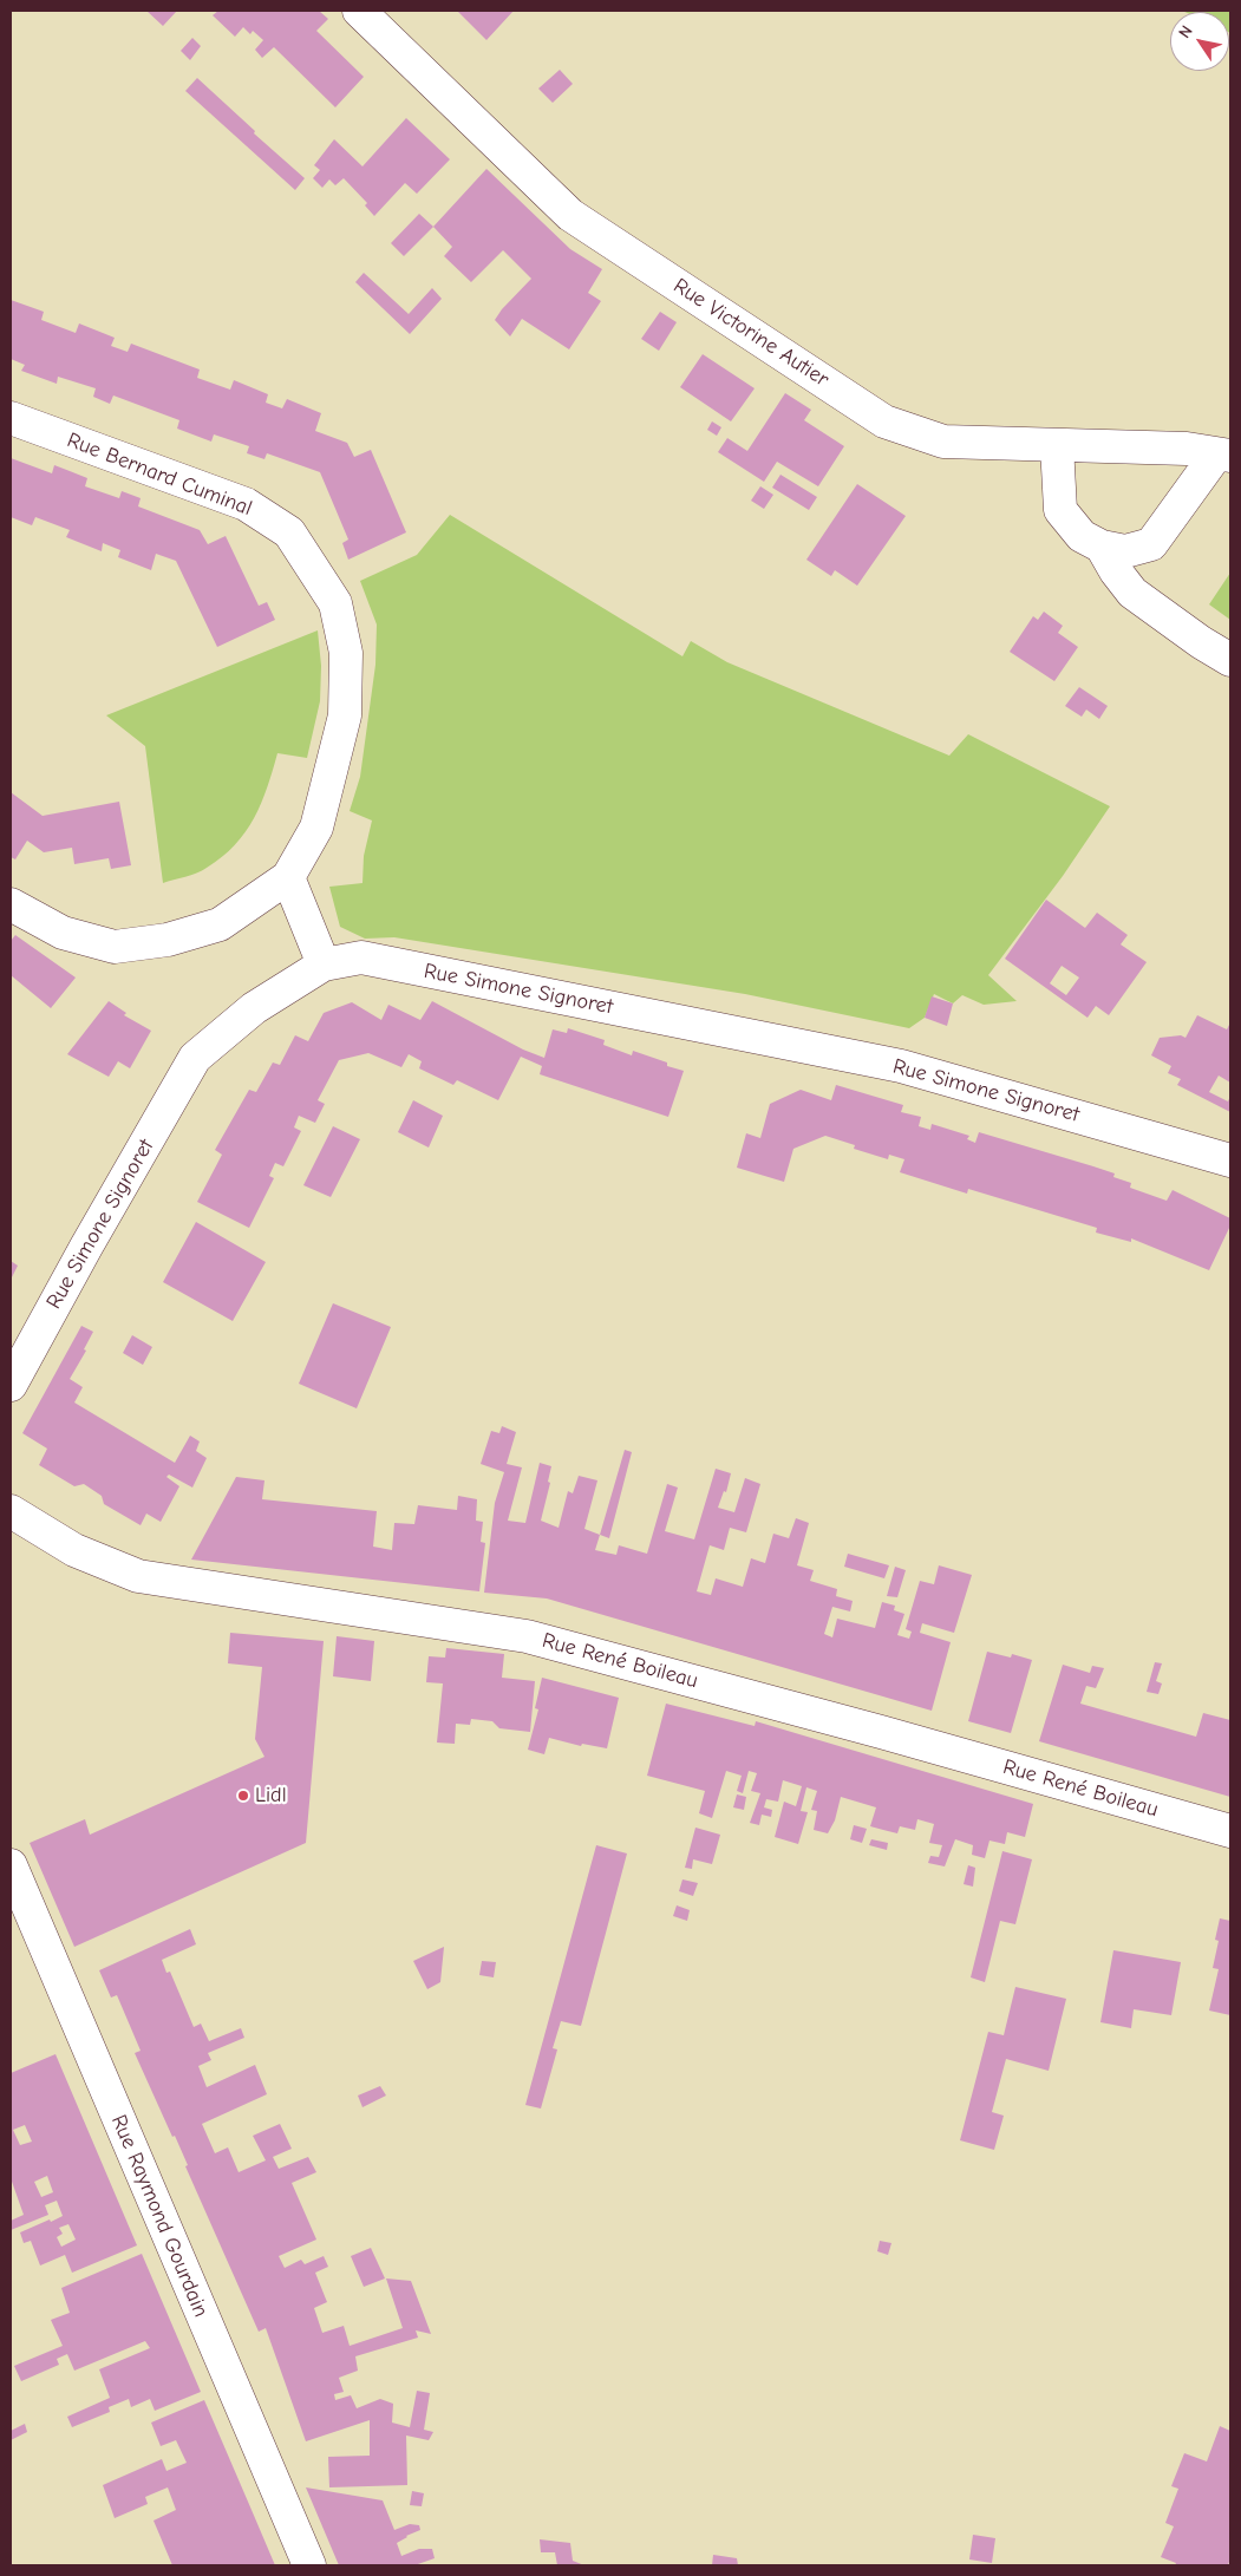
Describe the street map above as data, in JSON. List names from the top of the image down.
{
  "streets": {
    "street": [
      "Rue Victorine Autier",
      "Rue Bernard Cuminal",
      "Rue Simone Signoret",
      "Rue René Boileau",
      "Rue Raymond Gourdain"
    ]
  },
  "places": ["Lidl"],
  "north": "top left"
}
